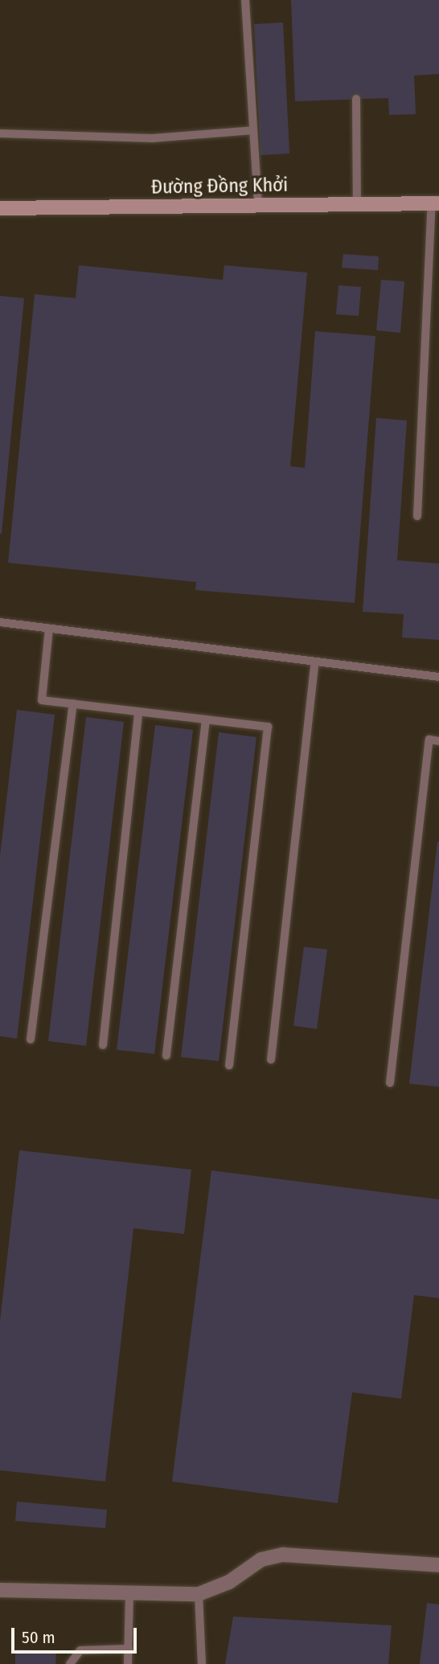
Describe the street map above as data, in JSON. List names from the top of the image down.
{
  "streets": {
    "main road": ["Đường Đồng Khởi"]
  },
  "scale_bar": "50 m"
}
